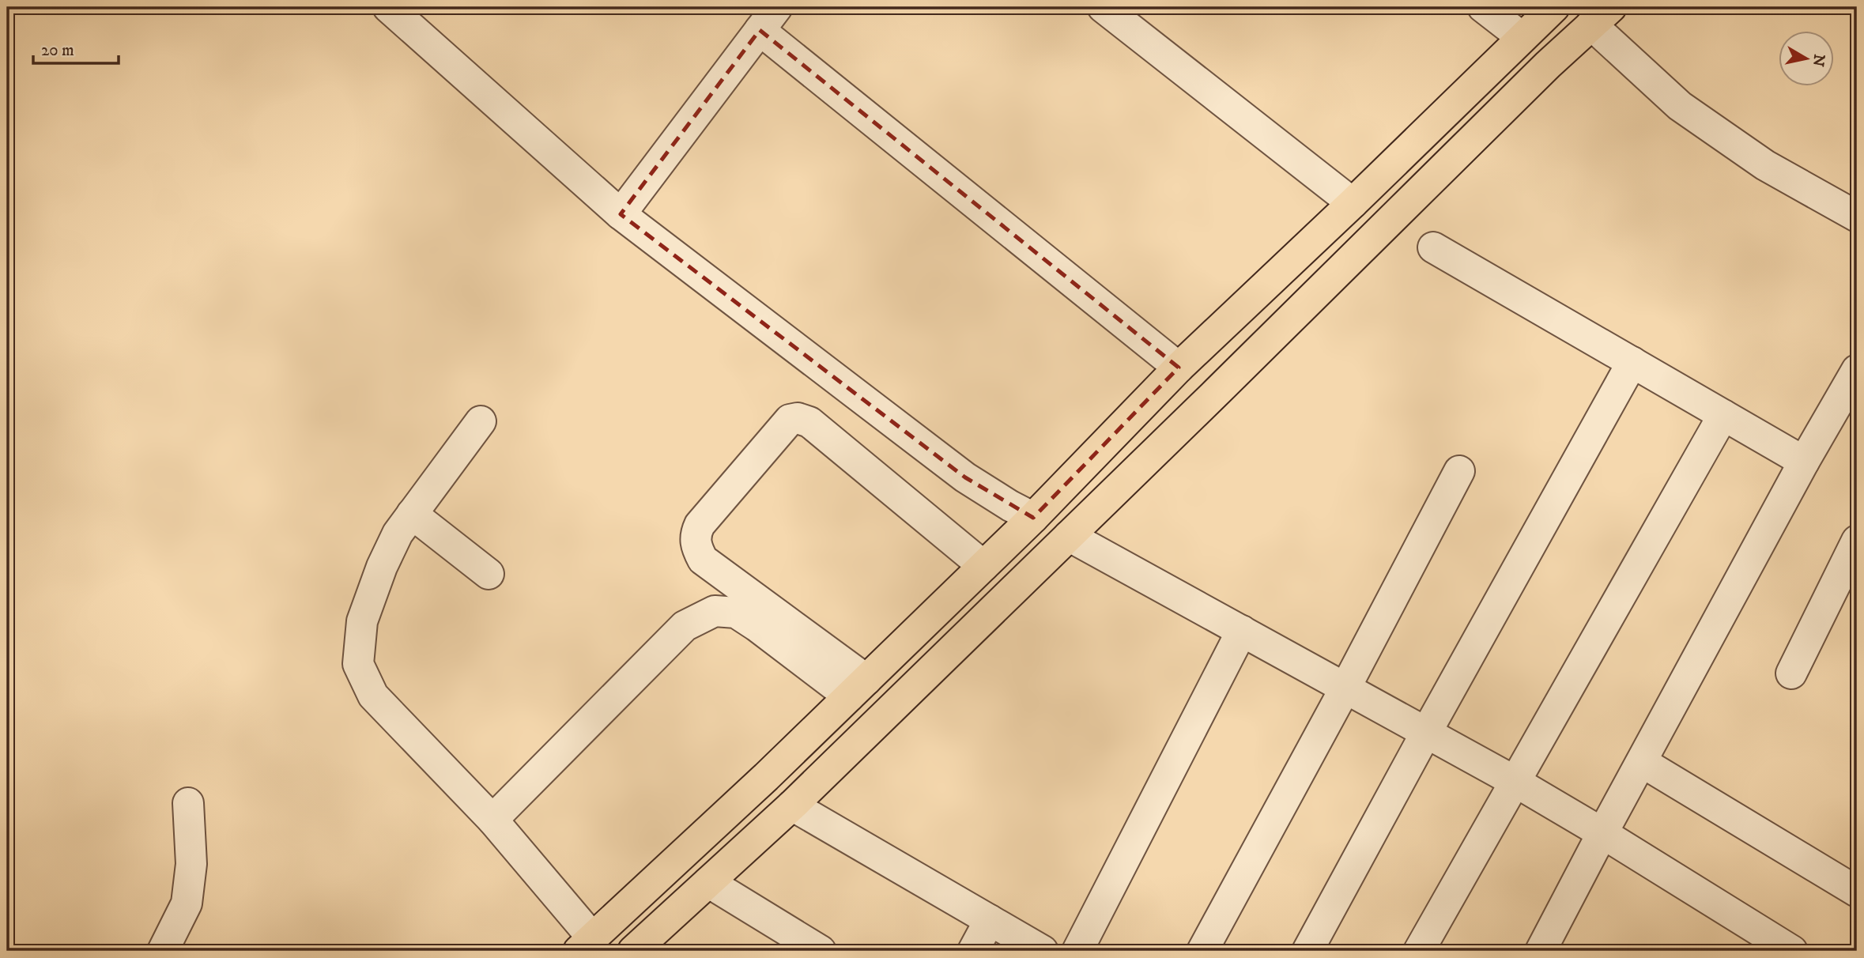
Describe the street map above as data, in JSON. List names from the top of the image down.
{
  "scale_bar": "20 m",
  "north": "right"
}
